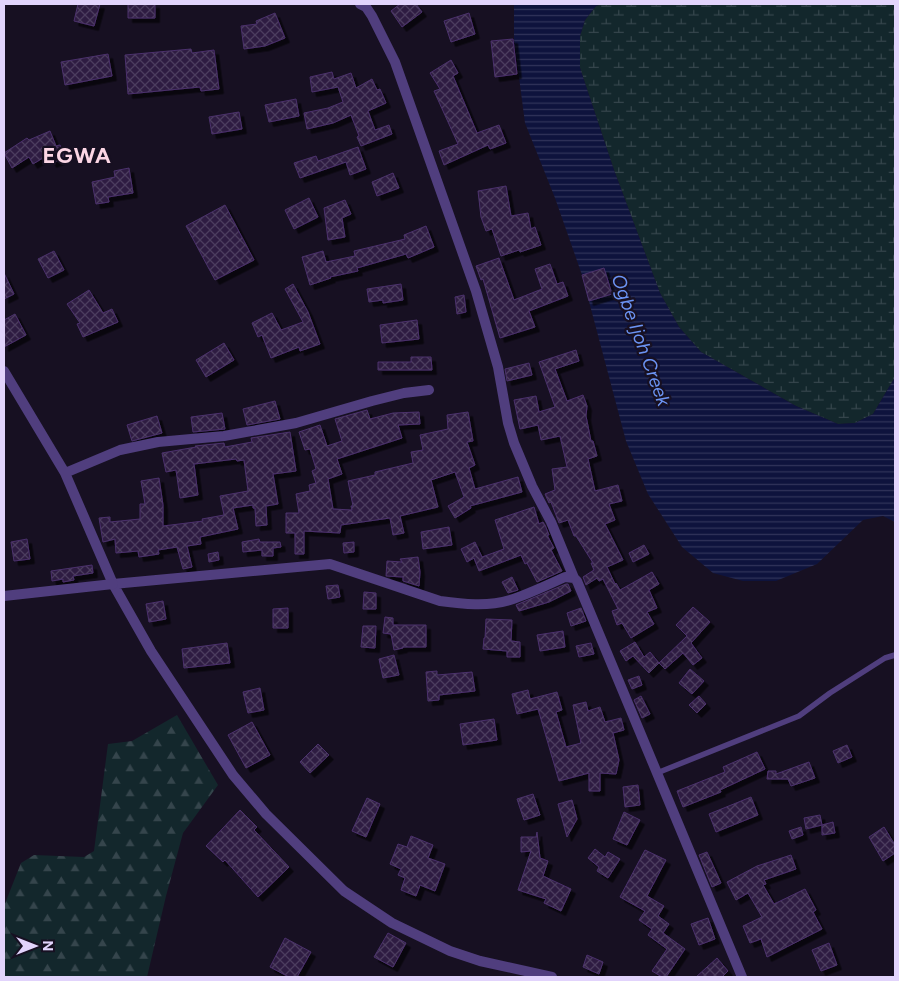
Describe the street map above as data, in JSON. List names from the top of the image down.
{
  "districts": ["EGWA"],
  "water": ["Ogbe Ijoh Creek"],
  "north": "right"
}
